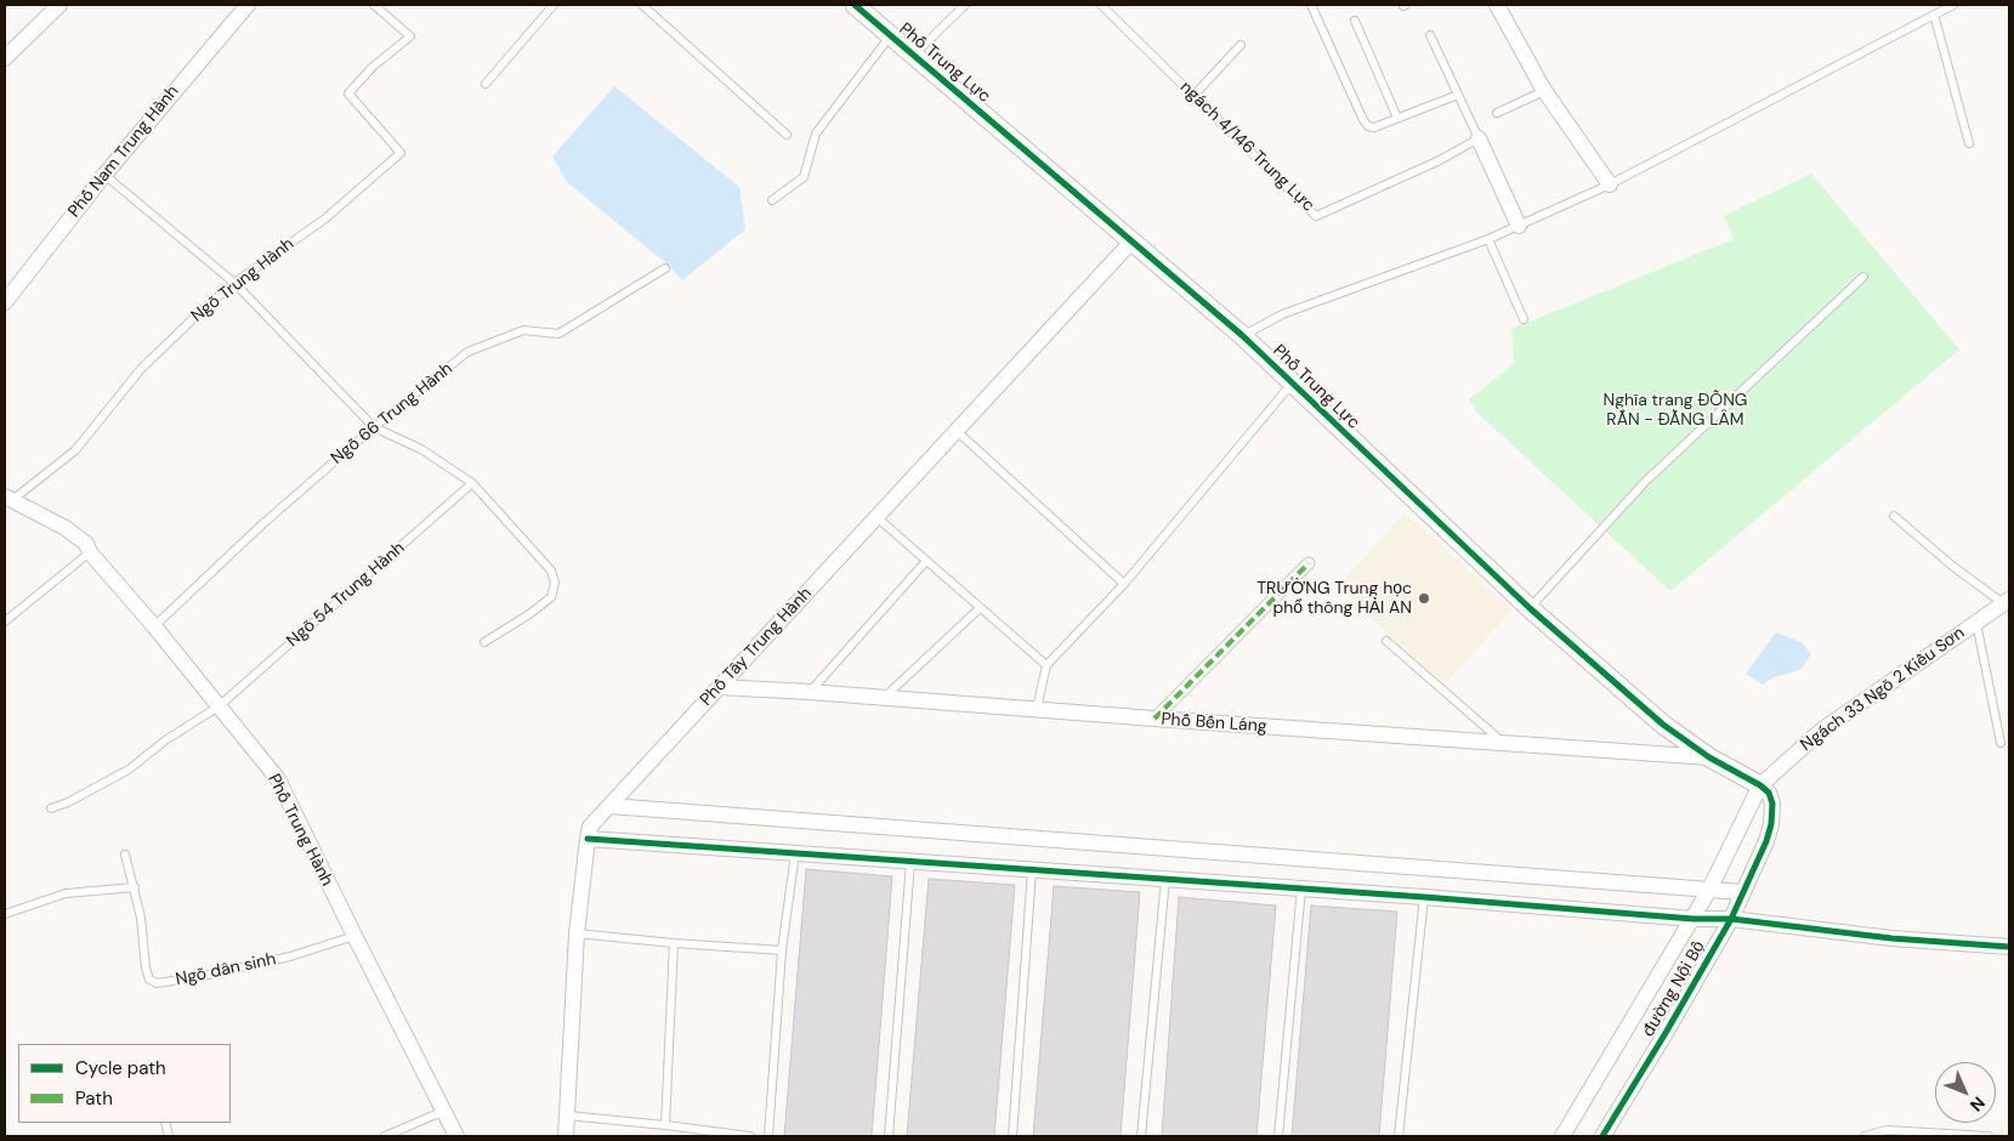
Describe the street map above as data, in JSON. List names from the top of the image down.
{
  "streets": {
    "street": [
      "Phố Trung Lực",
      "Phố Nam Trung Hành",
      "Phố Tây Trung Hành",
      "Ngách 33 Ngõ 2 Kiều Sơn",
      "Phố Bến Láng",
      "Phố Trung Hành",
      "đường Nội Bộ"
    ],
    "lane": [
      "ngách 4/146 Trung Lực",
      "Ngõ Trung Hành",
      "Ngõ 66 Trung Hành",
      "Ngõ 54 Trung Hành",
      "Ngõ dân sinh"
    ]
  },
  "crossings": [
    ["Phố Trung Lực", "Phố Tây Trung Hành"],
    ["Phố Trung Lực", "Ngách 33 Ngõ 2 Kiều Sơn"],
    ["Phố Trung Lực", "Phố Bến Láng"],
    ["Phố Trung Lực", "đường Nội Bộ"],
    ["Ngõ Trung Hành", "Phố Trung Hành"],
    ["Ngõ 66 Trung Hành", "Phố Trung Hành"],
    ["Ngõ 54 Trung Hành", "Phố Trung Hành"],
    ["Phố Tây Trung Hành", "Phố Bến Láng"],
    ["Ngách 33 Ngõ 2 Kiều Sơn", "đường Nội Bộ"],
    ["Phố Trung Hành", "Ngõ dân sinh"]
  ],
  "parks": ["Nghĩa trang ĐỒNG RẮN - ĐẰNG LÂM"],
  "places": ["TRƯỜNG Trung học phổ thông HẢI AN"],
  "legend": ["Cycle path", "Path"],
  "north": "bottom right"
}
